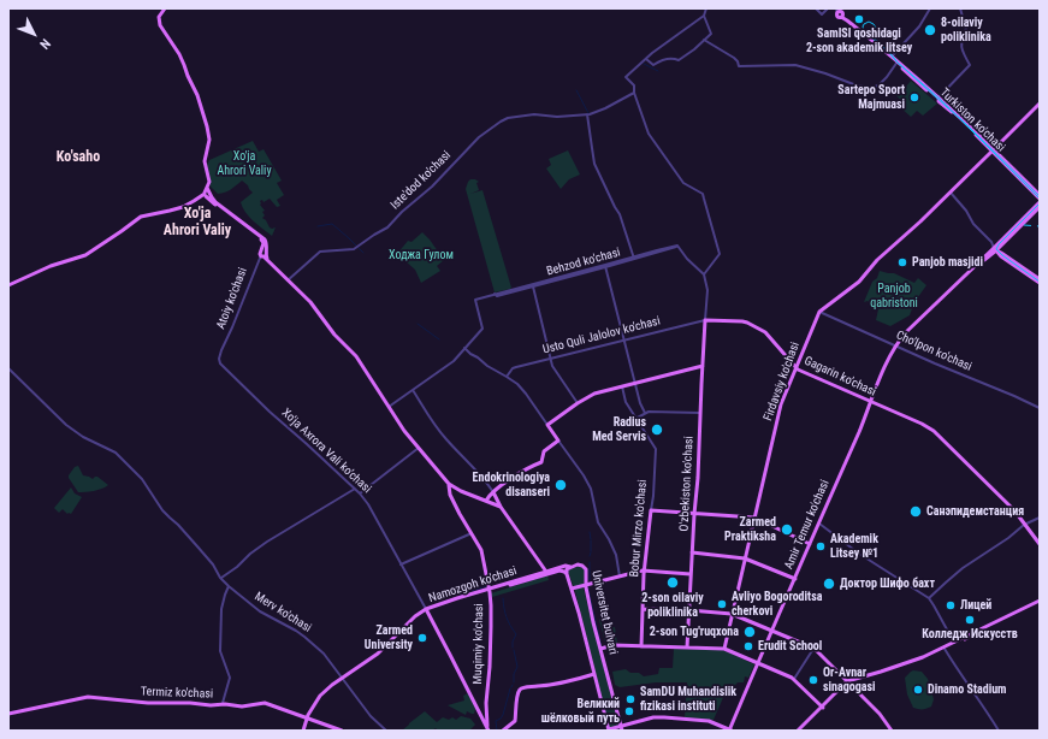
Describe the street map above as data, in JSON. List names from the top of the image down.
{
  "streets": {
    "main road": [
      "Turkiston ko'chasi",
      "Gagarin ko'chasi",
      "Firdavsiy ko'chasi",
      "Xo'ja Axrora Vali ko'chasi",
      "O'zbekiston ko'chasi",
      "Amir Temur ko'chasi",
      "Bobur Mirzo ko'chasi",
      "Namozgoh ko'chasi",
      "Universitet bulvari",
      "Muqimiy ko'chasi",
      "Termiz ko'chasi"
    ],
    "street": [
      "Iste'dod ko'chasi",
      "Behzod ko'chasi",
      "Atoiy ko'chasi",
      "Usto Quli Jalolov ko'chasi",
      "Cho'lpon ko'chasi",
      "Merv ko'chasi"
    ]
  },
  "crossings": [
    ["Turkiston ko'chasi", "Amir Temur ko'chasi"],
    ["Atoiy ko'chasi", "Xo'ja Axrora Vali ko'chasi"],
    ["Usto Quli Jalolov ko'chasi", "Gagarin ko'chasi"],
    ["Usto Quli Jalolov ko'chasi", "O'zbekiston ko'chasi"],
    ["Cho'lpon ko'chasi", "Firdavsiy ko'chasi"],
    ["Cho'lpon ko'chasi", "Amir Temur ko'chasi"],
    ["Gagarin ko'chasi", "Firdavsiy ko'chasi"],
    ["Gagarin ko'chasi", "O'zbekiston ko'chasi"],
    ["Gagarin ko'chasi", "Amir Temur ko'chasi"],
    ["Xo'ja Axrora Vali ko'chasi", "Namozgoh ko'chasi"],
    ["Xo'ja Axrora Vali ko'chasi", "Muqimiy ko'chasi"],
    ["Namozgoh ko'chasi", "Merv ko'chasi"],
    ["Namozgoh ko'chasi", "Universitet bulvari"],
    ["Namozgoh ko'chasi", "Muqimiy ko'chasi"],
    ["Namozgoh ko'chasi", "Termiz ko'chasi"]
  ],
  "districts": ["Ko'saho", "Xo'ja Ahrori Valiy"],
  "parks": ["Xo'ja Ahrori Valiy", "Ходжа Гулом", "Panjob qabristoni"],
  "places": [
    "SamISI qoshidagi 2-son akademik litsey",
    "8-oilaviy poliklinika",
    "Sartepo Sport Majmuasi",
    "Panjob masjidi",
    "Radius Med Servis",
    "Endokrinologiya disanseri",
    "Санэпидемстанция",
    "Zarmed Praktiksha",
    "Akademik Litsey №1",
    "2-son oilaviy poliklinika",
    "Доктор Шифо бахт",
    "Avliyo Bogoroditsa cherkovi",
    "Лицей",
    "Колледж Искусств",
    "2-son Tug'ruqxona",
    "Zarmed University",
    "Erudit School",
    "Or-Avnar sinagogasi",
    "Dinamo Stadium",
    "SamDU Muhandislik fizikasi instituti",
    "Великий шёлковый путь"
  ],
  "north": "bottom right"
}
